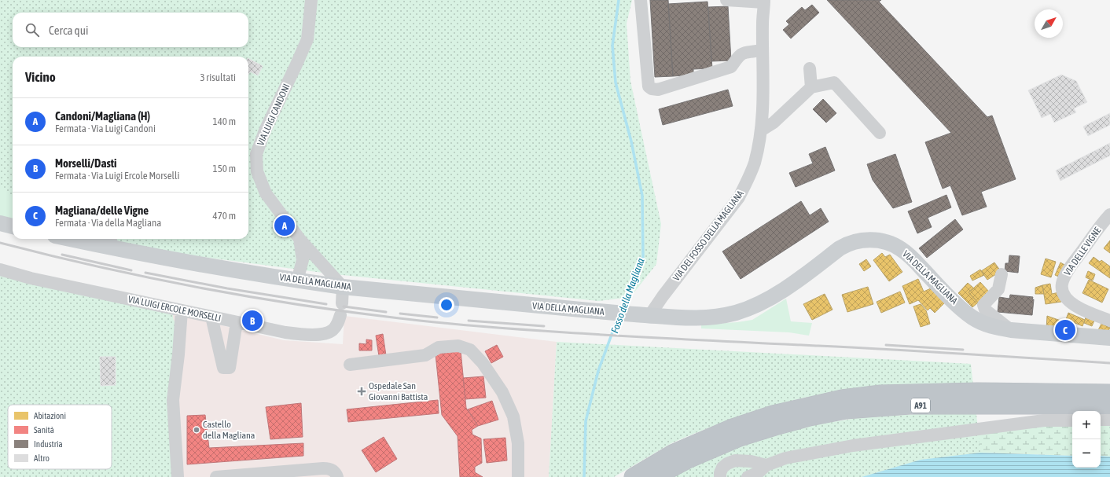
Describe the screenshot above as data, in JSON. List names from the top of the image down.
{
  "streets": {
    "highway": ["A91"],
    "main road": ["VIA DELLA MAGLIANA"],
    "street": [
      "VIA LUIGI CANDONI",
      "VIA DEL FOSSO DELLA MAGLIANA",
      "VIA DELLE VIGNE",
      "VIA LUIGI ERCOLE MORSELLI"
    ]
  },
  "crossings": [
    ["VIA LUIGI CANDONI", "VIA DELLA MAGLIANA"],
    ["VIA LUIGI CANDONI", "VIA LUIGI ERCOLE MORSELLI"],
    ["VIA DEL FOSSO DELLA MAGLIANA", "VIA DELLA MAGLIANA"],
    ["VIA DELLA MAGLIANA", "VIA LUIGI ERCOLE MORSELLI"]
  ],
  "water": ["Fosso della Magliana"],
  "places": {
    "health": ["Ospedale San Giovanni Battista"],
    "other": ["Castello della Magliana"]
  },
  "legend": [
    "Abitazioni",
    "Sanità",
    "Industria",
    "Altro"
  ],
  "north": "top right",
  "page": {
    "search": "Cerca qui",
    "heading": ["Vicino", "3 risultati"],
    "list": [
      {
        "mark": "A",
        "name": "Candoni/Magliana (H)",
        "note": "Fermata · Via Luigi Candoni",
        "value": "140 m"
      },
      {
        "mark": "B",
        "name": "Morselli/Dasti",
        "note": "Fermata · Via Luigi Ercole Morselli",
        "value": "150 m"
      },
      {
        "mark": "C",
        "name": "Magliana/delle Vigne",
        "note": "Fermata · Via della Magliana",
        "value": "470 m"
      }
    ],
    "pins": ["A", "B", "C"],
    "map_buttons": ["+", "−"]
  }
}
